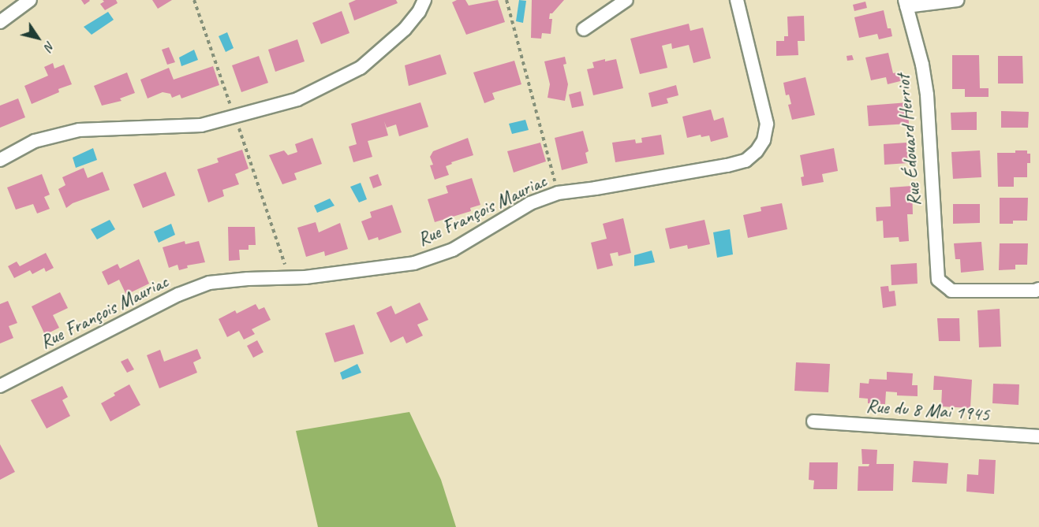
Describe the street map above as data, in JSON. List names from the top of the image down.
{
  "streets": {
    "street": ["Rue Édouard Herriot", "Rue François Mauriac", "Rue du 8 Mai 1945"]
  },
  "north": "bottom right"
}
